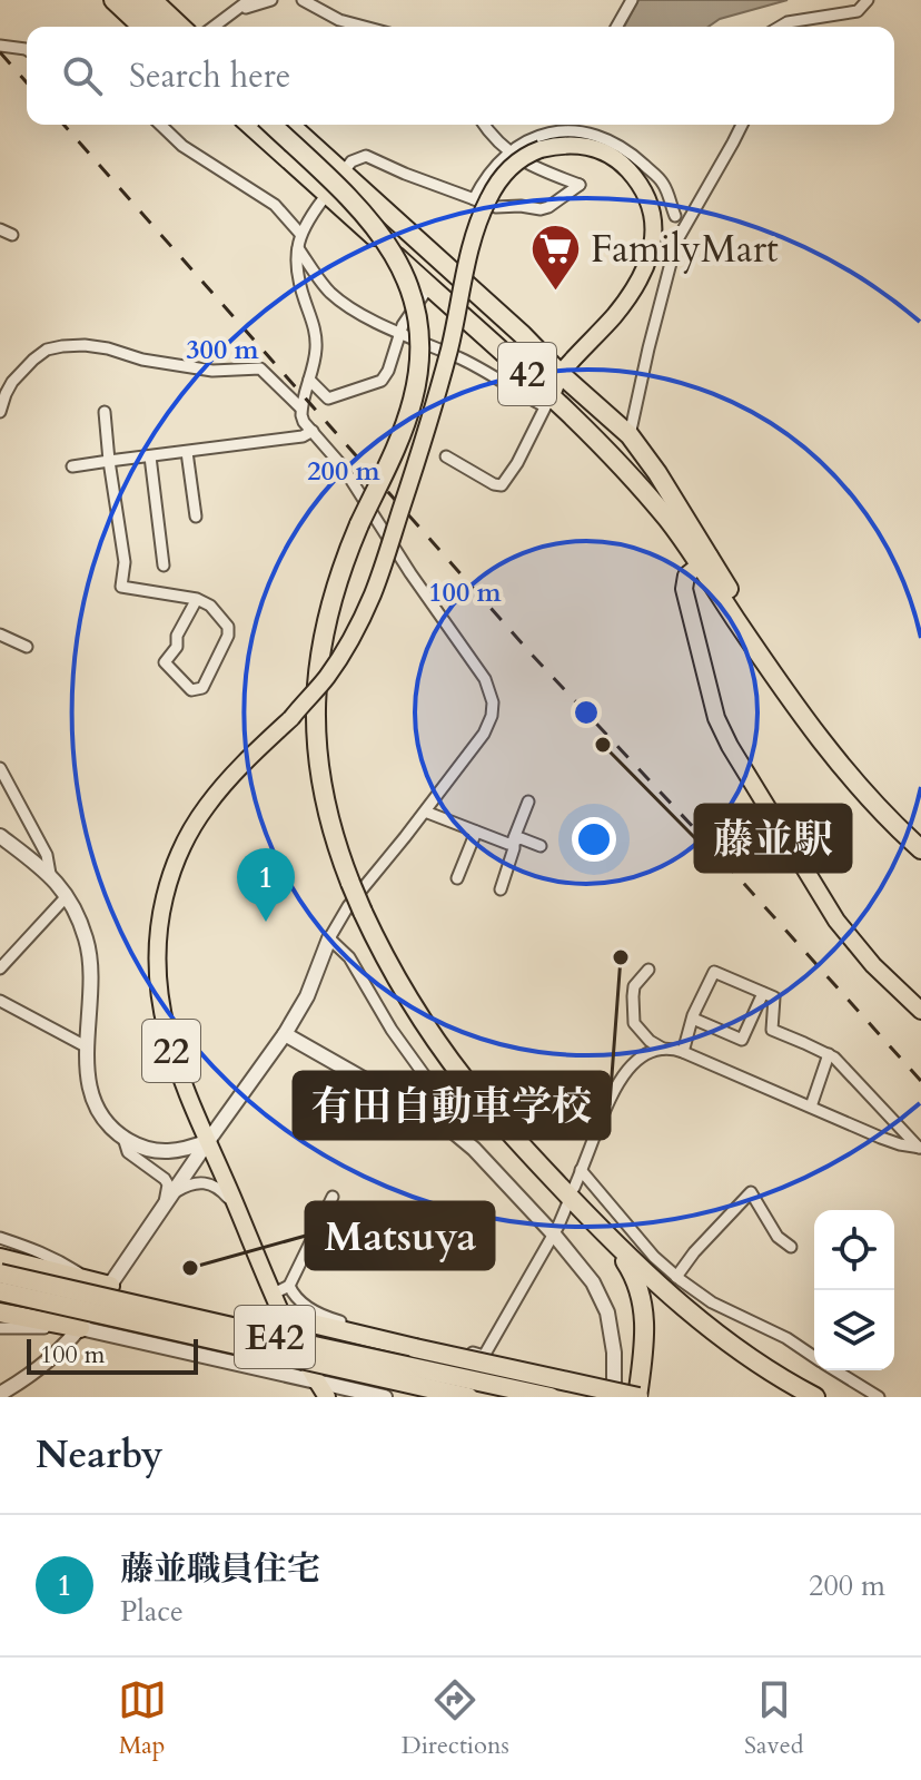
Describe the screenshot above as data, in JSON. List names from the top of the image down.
{
  "streets": {
    "highway": ["42", "E42"],
    "main road": ["22"]
  },
  "crossings": [
    ["42", "22"]
  ],
  "places": {
    "supermarket": ["FamilyMart"],
    "other": ["藤並駅", "有田自動車学校", "Matsuya"]
  },
  "scale_bar": "100 m",
  "page": {
    "search": "Search here",
    "pins": "1",
    "scale": "100 m",
    "heading": "Nearby",
    "list": [
      {
        "mark": "1",
        "name": "藤並職員住宅",
        "note": "Place",
        "value": "200 m"
      }
    ],
    "nav": ["Map", "Directions", "Saved"]
  },
  "rings": ["300 m", "200 m", "100 m"]
}
